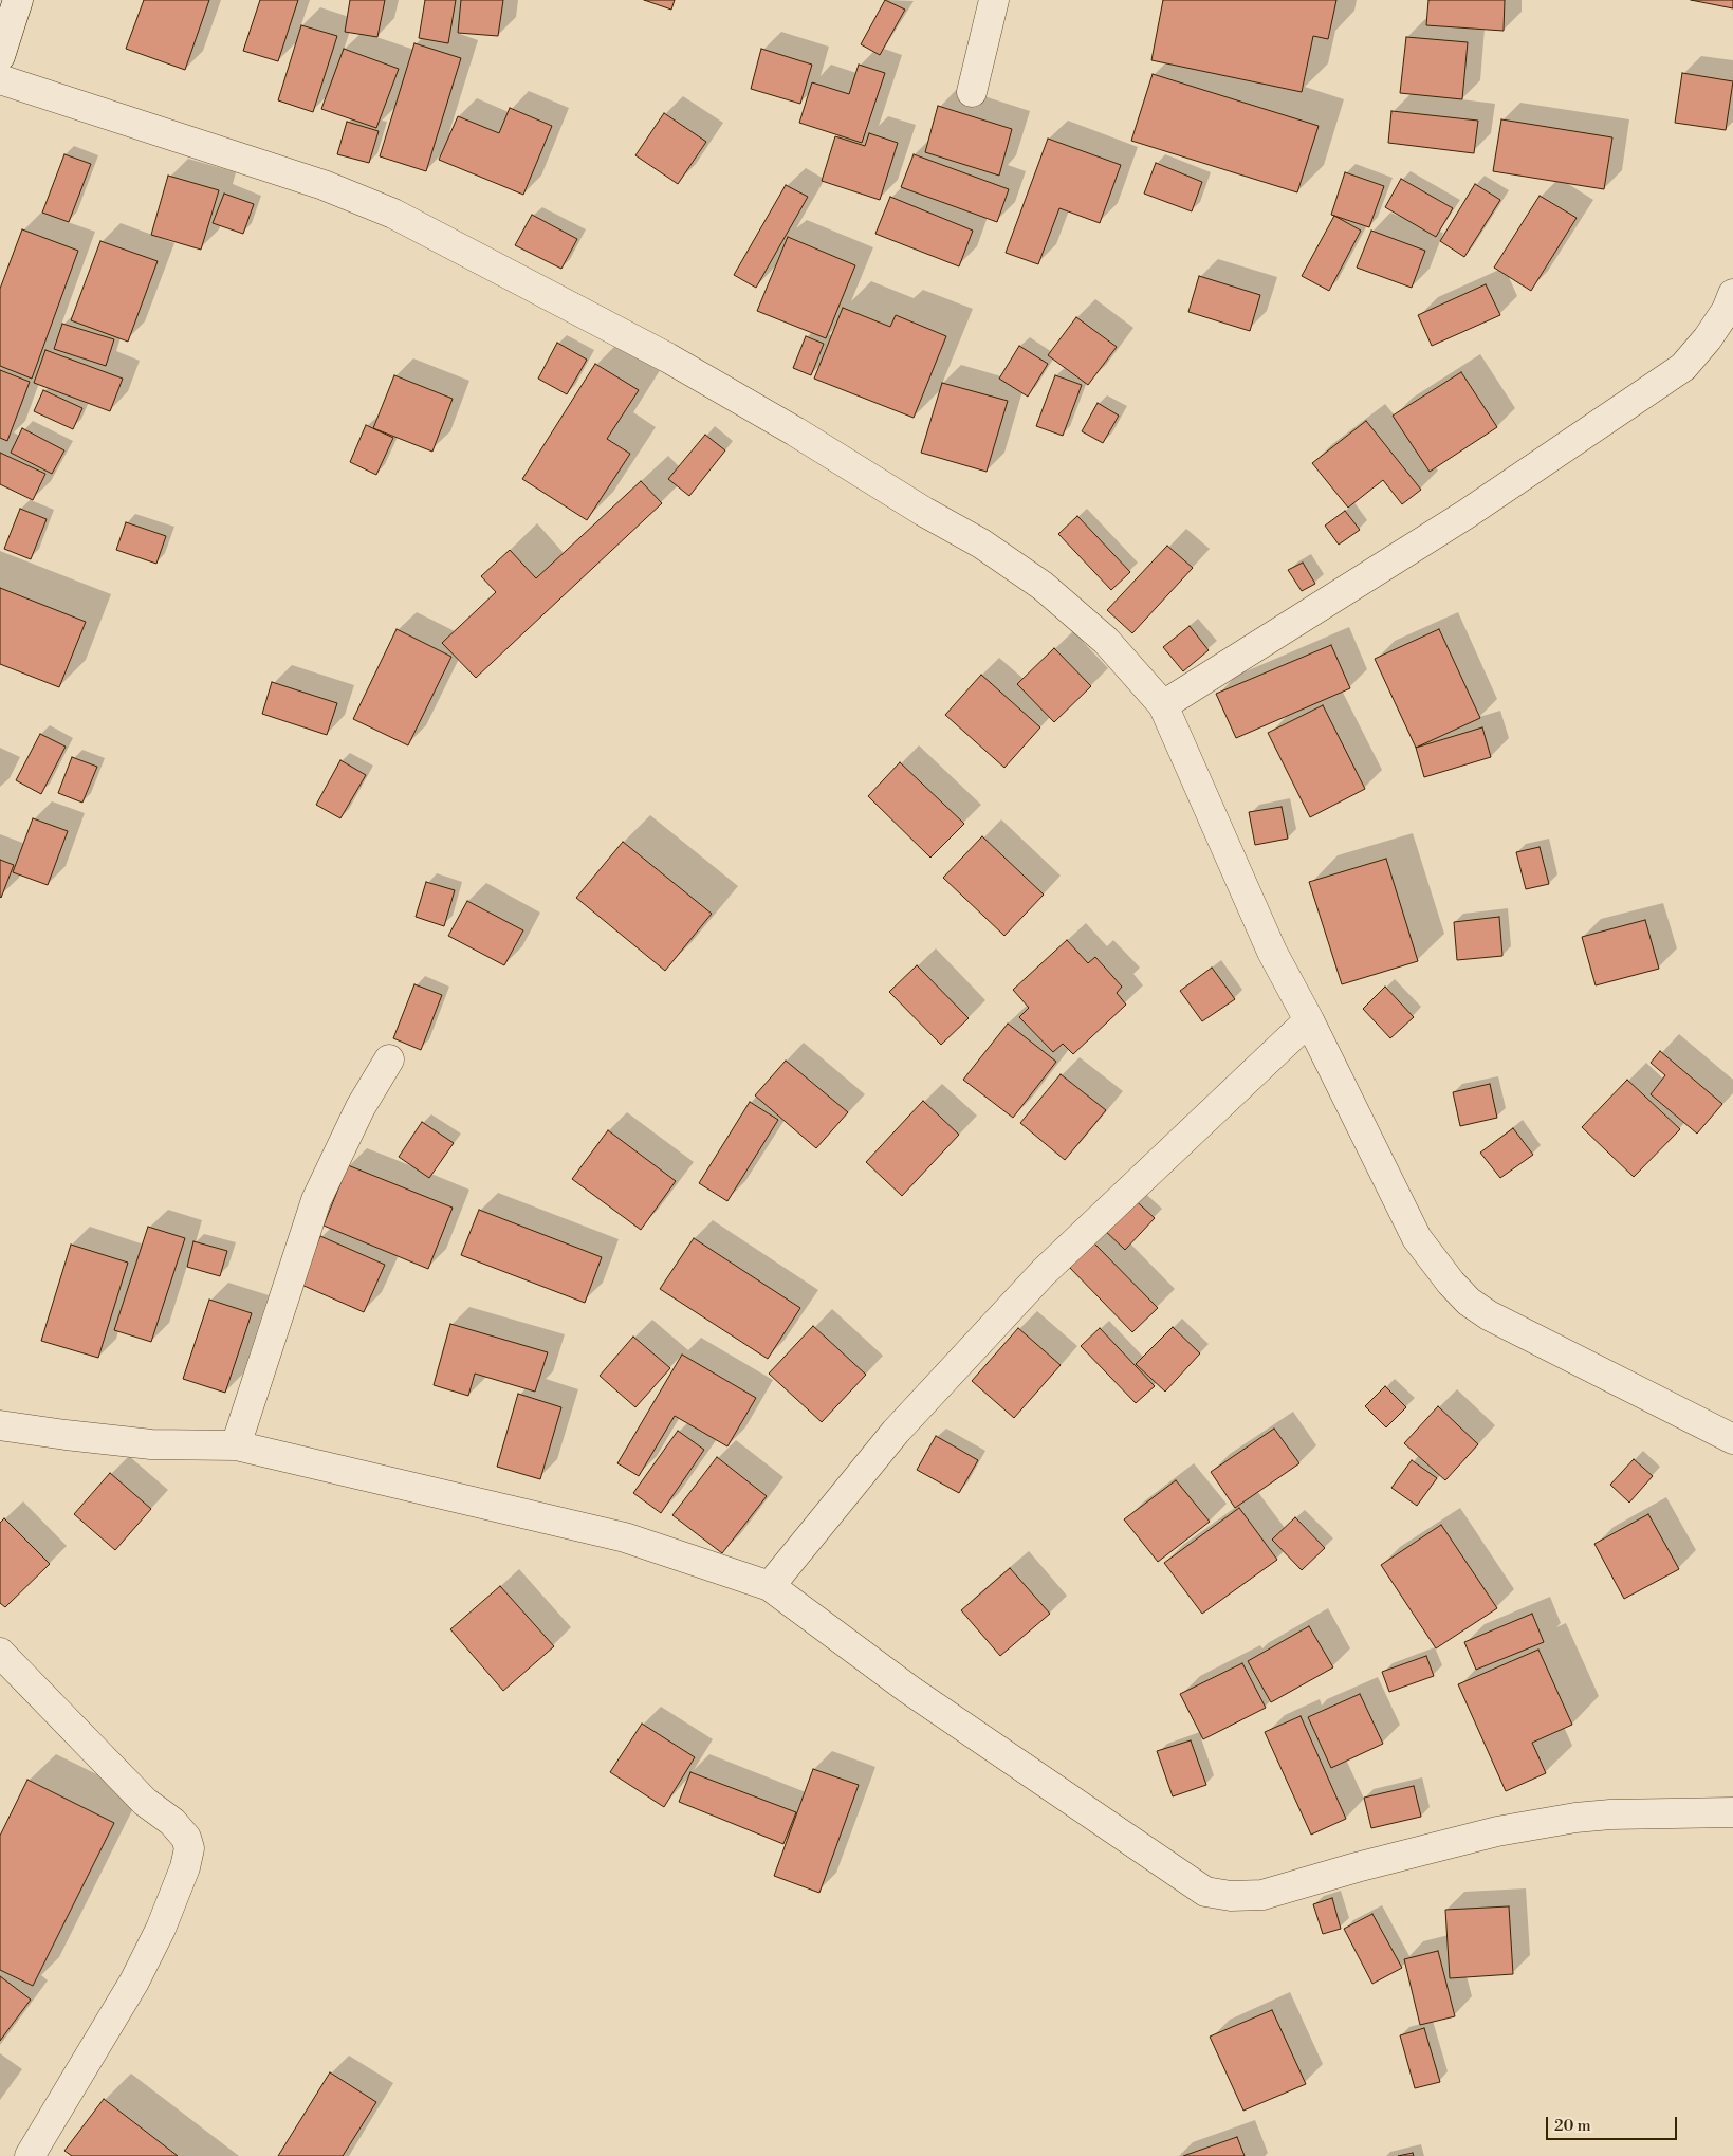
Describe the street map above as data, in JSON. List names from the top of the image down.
{
  "scale_bar": "20 m"
}
